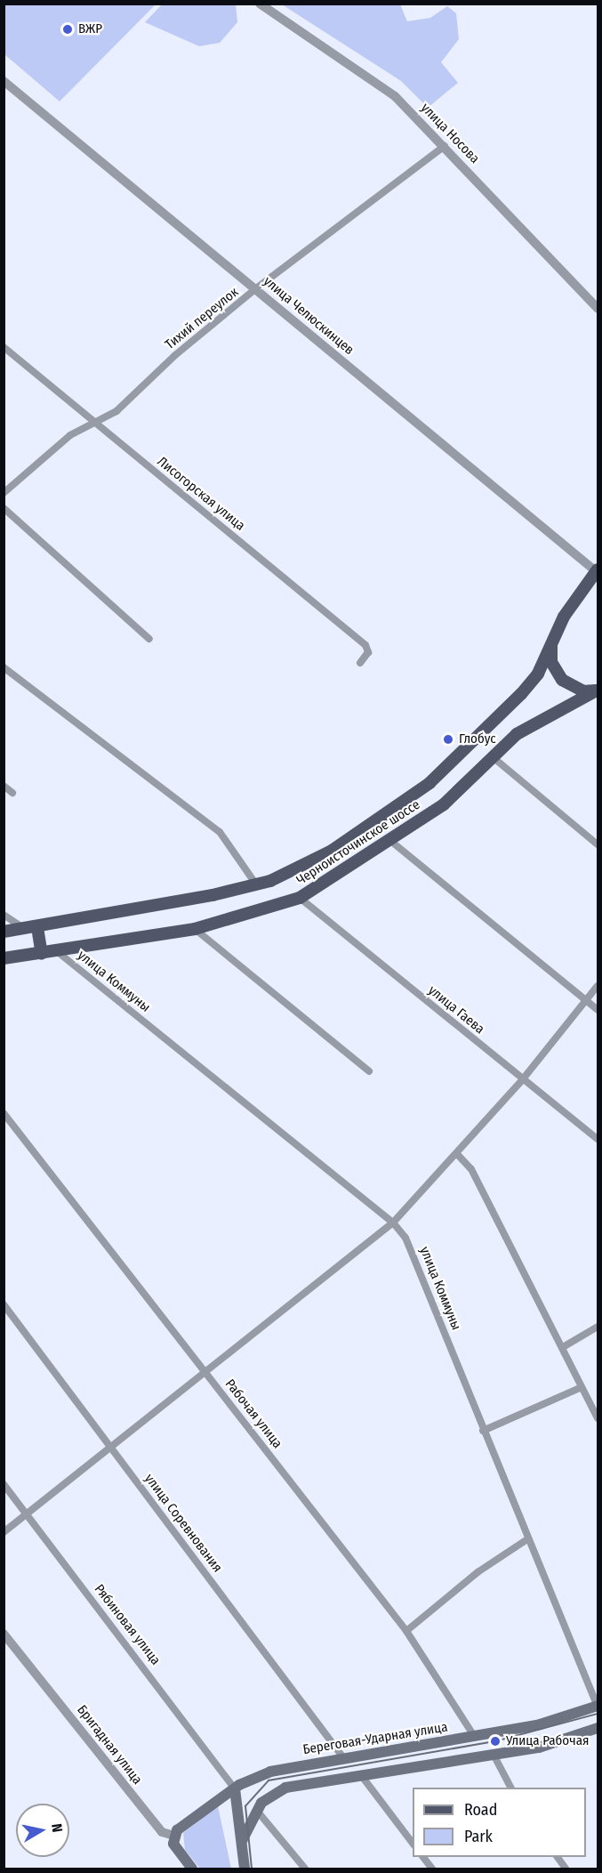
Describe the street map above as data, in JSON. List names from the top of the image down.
{
  "streets": {
    "main road": ["Черноисточинское шоссе", "Береговая-Ударная улица"],
    "street": [
      "улица Носова",
      "улица Челюскинцев",
      "Тихий переулок",
      "Лисогорская улица",
      "улица Коммуны",
      "улица Гаева",
      "Рабочая улица",
      "улица Соревнования",
      "Рябиновая улица",
      "Бригадная улица"
    ]
  },
  "crossings": [
    ["улица Носова", "Тихий переулок"],
    ["улица Челюскинцев", "Тихий переулок"],
    ["улица Челюскинцев", "Черноисточинское шоссе"],
    ["Тихий переулок", "Лисогорская улица"],
    ["Черноисточинское шоссе", "улица Коммуны"],
    ["Черноисточинское шоссе", "улица Гаева"],
    ["улица Коммуны", "Береговая-Ударная улица"],
    ["Рабочая улица", "Береговая-Ударная улица"],
    ["улица Соревнования", "Береговая-Ударная улица"],
    ["Рябиновая улица", "Береговая-Ударная улица"],
    ["Береговая-Ударная улица", "Бригадная улица"]
  ],
  "places": ["ВЖР", "Глобус", "Улица Рабочая"],
  "legend": ["Road", "Park"],
  "north": "right"
}
